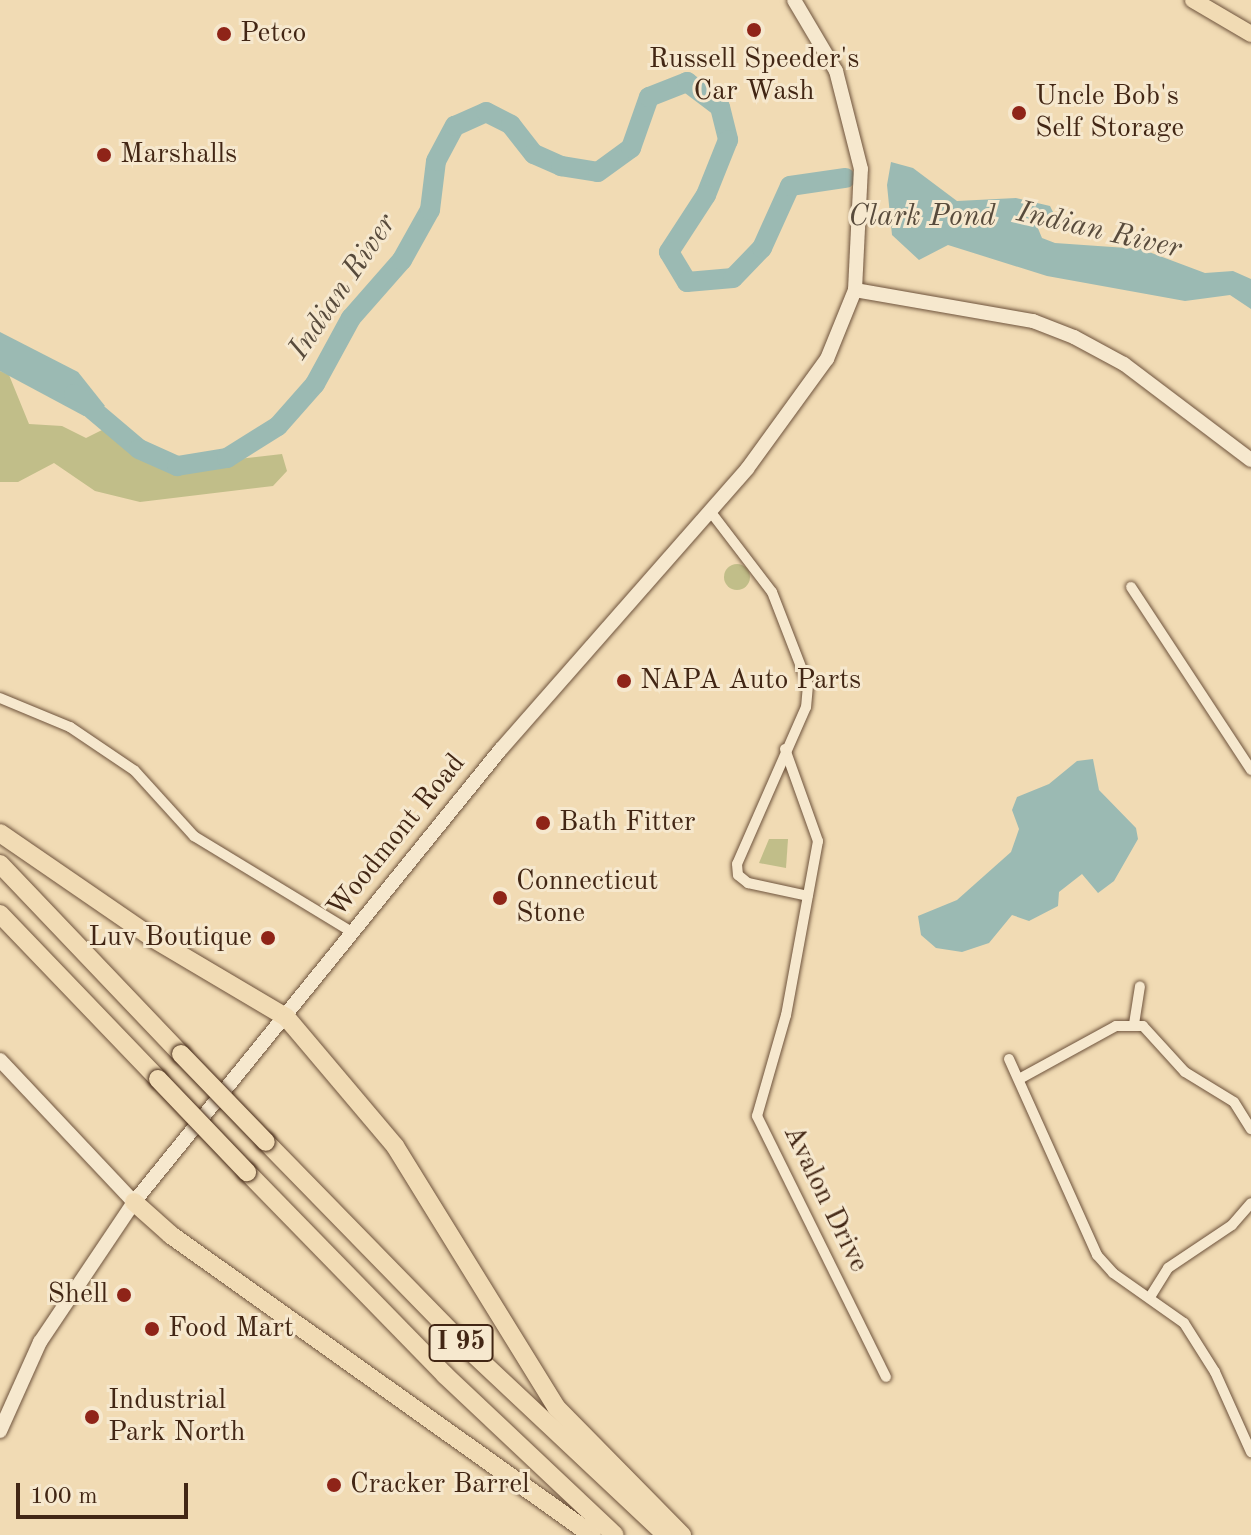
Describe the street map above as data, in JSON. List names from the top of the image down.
{
  "streets": {
    "highway": ["I 95"],
    "main road": ["Woodmont Road"],
    "street": ["Avalon Drive"]
  },
  "water": ["Clark Pond", "Indian River"],
  "places": [
    "Russell Speeder's Car Wash",
    "Petco",
    "Uncle Bob's Self Storage",
    "Marshalls",
    "NAPA Auto Parts",
    "Bath Fitter",
    "Connecticut Stone",
    "Luv Boutique",
    "Shell",
    "Food Mart",
    "Industrial Park North",
    "Cracker Barrel"
  ],
  "scale_bar": "100 m"
}
